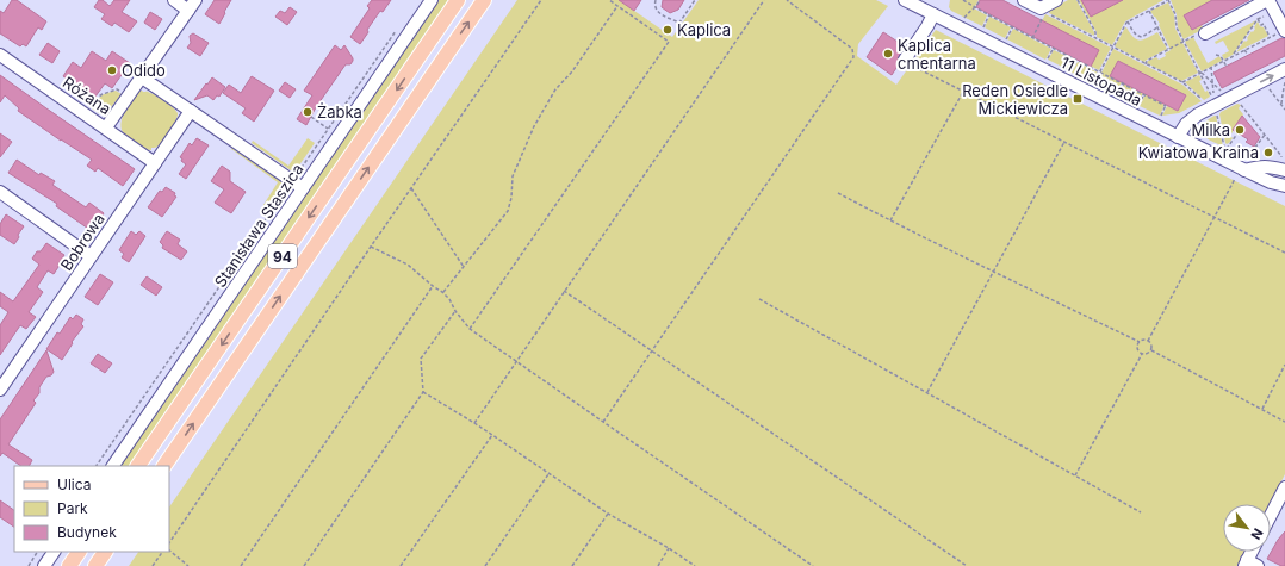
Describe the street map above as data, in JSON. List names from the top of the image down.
{
  "streets": {
    "main road": ["94"],
    "street": [
      "11 Listopada",
      "Różana",
      "Stanisława Staszica",
      "Bobrowa"
    ]
  },
  "crossings": [
    ["Różana", "Bobrowa"]
  ],
  "places": {
    "other": [
      "Kaplica",
      "Kaplica cmentarna",
      "Odido",
      "Żabka",
      "Milka",
      "Kwiatowa Kraina"
    ],
    "transit": ["Reden Osiedle Mickiewicza"]
  },
  "legend": ["Ulica", "Park", "Budynek"],
  "north": "bottom right"
}
